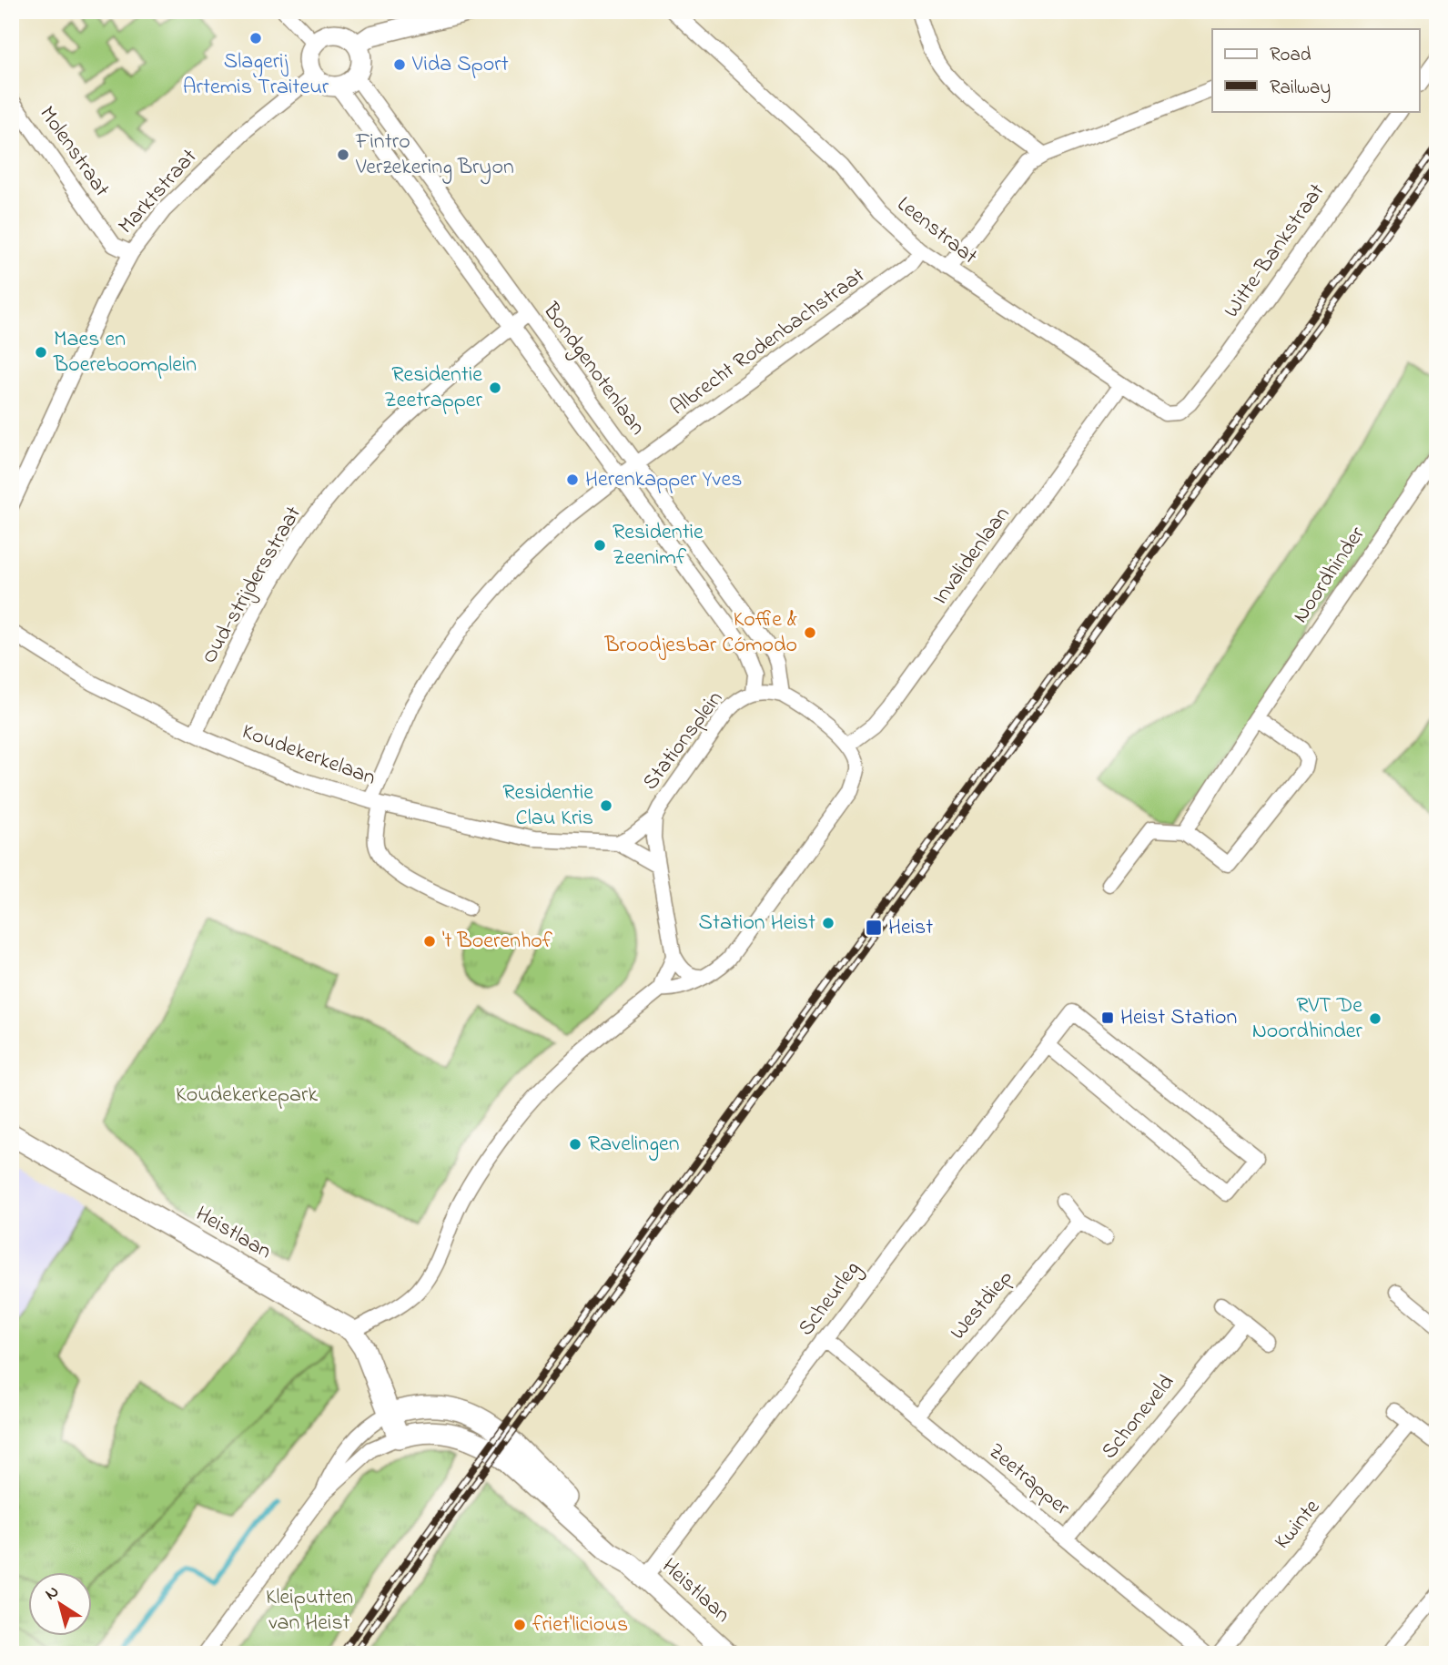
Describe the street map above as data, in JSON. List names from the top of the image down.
{
  "streets": {
    "main road": ["Heistlaan"],
    "street": [
      "Molenstraat",
      "Marktstraat",
      "Leenstraat",
      "Witte-Bankstraat",
      "Albrecht Rodenbachstraat",
      "Bondgenotenlaan",
      "Invalidenlaan",
      "Noordhinder",
      "Oud-strijdersstraat",
      "Stationsplein",
      "Koudekerkelaan",
      "Scheurleg",
      "Westdiep",
      "Schoneveld",
      "Zeetrapper",
      "Kwinte"
    ]
  },
  "crossings": [
    ["Molenstraat", "Marktstraat"],
    ["Marktstraat", "Bondgenotenlaan"],
    ["Leenstraat", "Witte-Bankstraat"],
    ["Leenstraat", "Albrecht Rodenbachstraat"],
    ["Leenstraat", "Invalidenlaan"],
    ["Albrecht Rodenbachstraat", "Bondgenotenlaan"],
    ["Albrecht Rodenbachstraat", "Koudekerkelaan"],
    ["Bondgenotenlaan", "Oud-strijdersstraat"],
    ["Bondgenotenlaan", "Stationsplein"],
    ["Invalidenlaan", "Stationsplein"],
    ["Oud-strijdersstraat", "Koudekerkelaan"],
    ["Stationsplein", "Koudekerkelaan"],
    ["Heistlaan", "Scheurleg"],
    ["Scheurleg", "Zeetrapper"],
    ["Westdiep", "Zeetrapper"],
    ["Schoneveld", "Zeetrapper"]
  ],
  "parks": ["Koudekerkepark", "Kleiputten van Heist"],
  "places": {
    "other": [
      "Slagerij Artemis Traiteur",
      "Vida Sport",
      "Fintro Verzekering Bryon",
      "Maes en Boereboomplein",
      "Residentie Zeetrapper",
      "Herenkapper Yves",
      "Residentie Zeenimf",
      "Koffie & Broodjesbar Cómodo",
      "Residentie Clau Kris",
      "Station Heist",
      "'t Boerenhof",
      "RVT De Noordhinder",
      "Ravelingen",
      "friet'licious"
    ],
    "transit": ["Heist", "Heist Station"]
  },
  "legend": ["Road", "Railway"],
  "north": "top left"
}
